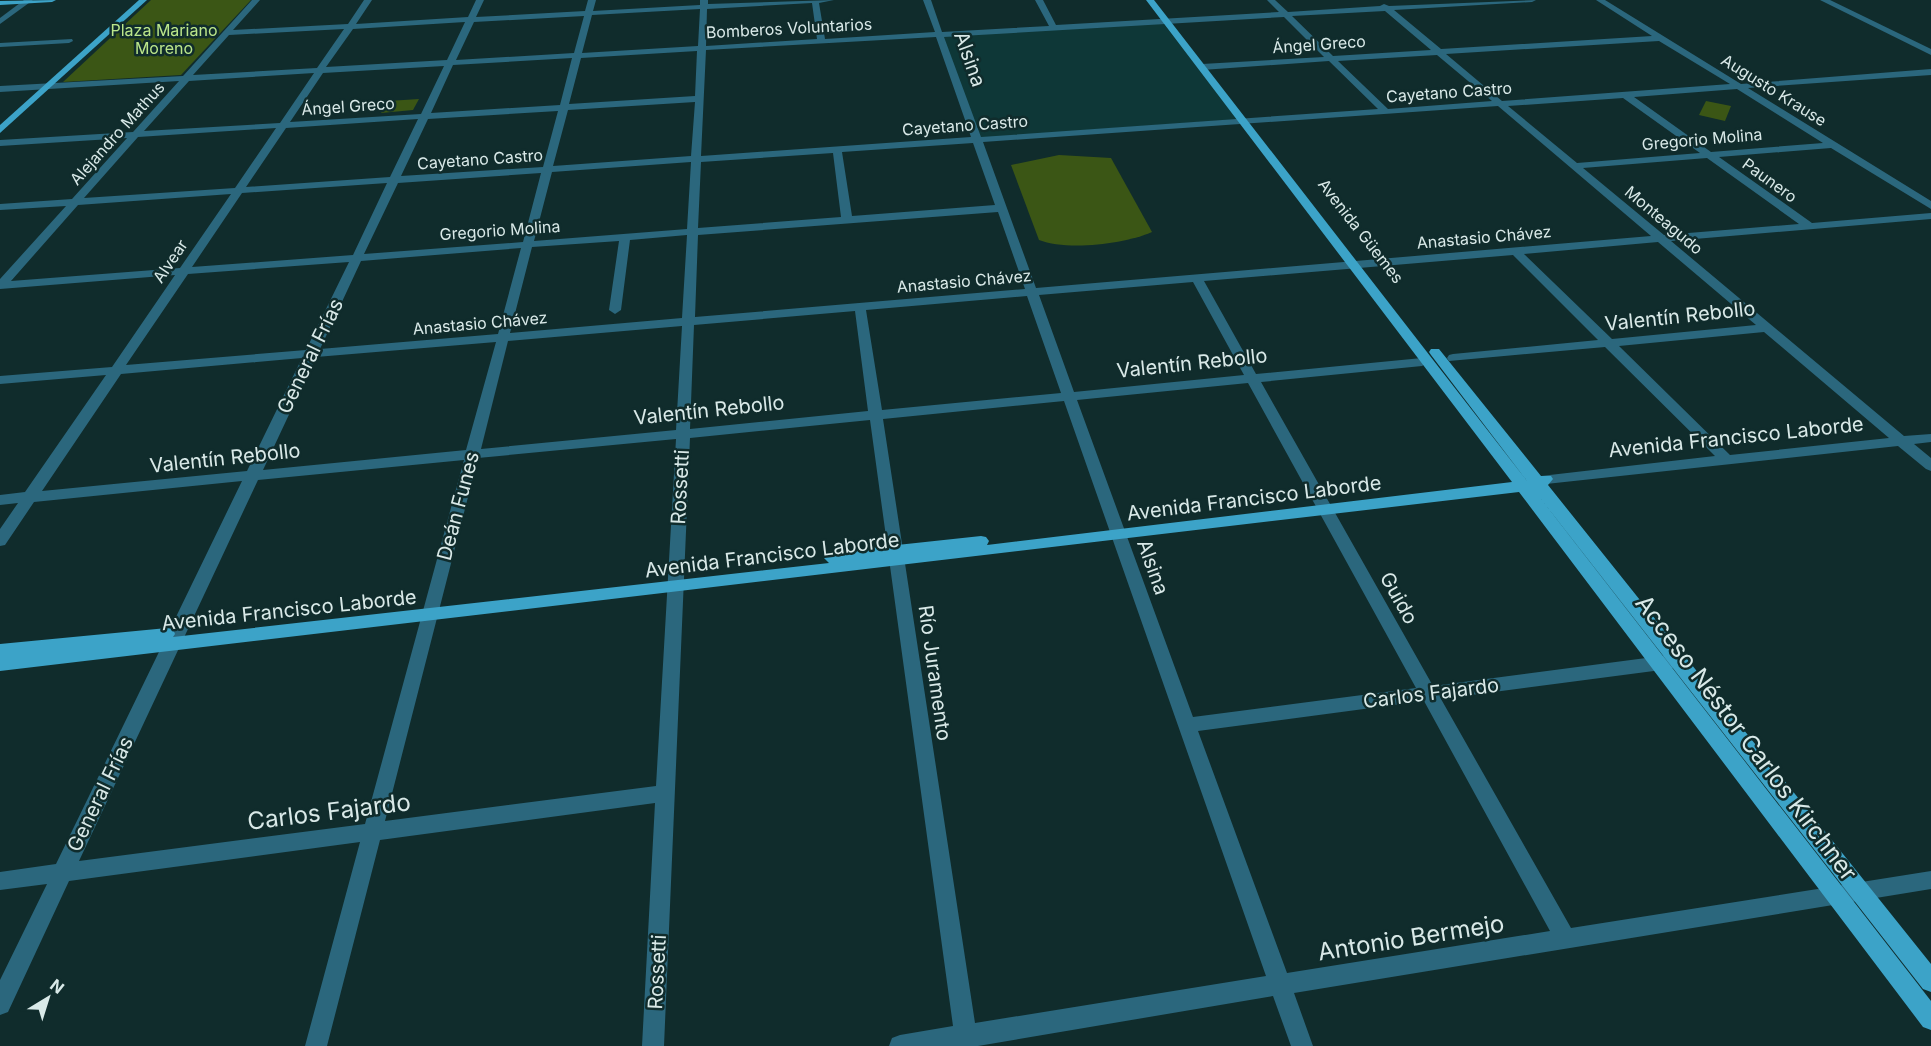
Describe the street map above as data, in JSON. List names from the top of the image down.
{
  "streets": {
    "main road": ["Avenida Güemes", "Avenida Francisco Laborde", "Acceso Néstor Carlos Kirchner"],
    "street": [
      "Bomberos Voluntarios",
      "Ángel Greco",
      "Alsina",
      "Augusto Krause",
      "Cayetano Castro",
      "Alejandro Mathus",
      "Gregorio Molina",
      "Paunero",
      "Monteagudo",
      "Anastasio Chávez",
      "Alvear",
      "Valentín Rebollo",
      "General Frías",
      "Rossetti",
      "Deán Funes",
      "Guido",
      "Río Juramento",
      "Carlos Fajardo",
      "Antonio Bermejo"
    ]
  },
  "crossings": [
    ["Bomberos Voluntarios", "Alsina"],
    ["Bomberos Voluntarios", "Alejandro Mathus"],
    ["Bomberos Voluntarios", "Monteagudo"],
    ["Bomberos Voluntarios", "Avenida Güemes"],
    ["Bomberos Voluntarios", "Alvear"],
    ["Bomberos Voluntarios", "General Frías"],
    ["Bomberos Voluntarios", "Rossetti"],
    ["Bomberos Voluntarios", "Deán Funes"],
    ["Ángel Greco", "Augusto Krause"],
    ["Ángel Greco", "Alejandro Mathus"],
    ["Ángel Greco", "Monteagudo"],
    ["Ángel Greco", "Avenida Güemes"],
    ["Ángel Greco", "Alvear"],
    ["Ángel Greco", "General Frías"],
    ["Ángel Greco", "Rossetti"],
    ["Ángel Greco", "Deán Funes"],
    ["Alsina", "Cayetano Castro"],
    ["Alsina", "Gregorio Molina"],
    ["Alsina", "Anastasio Chávez"],
    ["Alsina", "Valentín Rebollo"],
    ["Alsina", "Avenida Francisco Laborde"],
    ["Alsina", "Carlos Fajardo"],
    ["Alsina", "Antonio Bermejo"],
    ["Augusto Krause", "Cayetano Castro"],
    ["Augusto Krause", "Gregorio Molina"],
    ["Cayetano Castro", "Alejandro Mathus"],
    ["Cayetano Castro", "Paunero"],
    ["Cayetano Castro", "Monteagudo"],
    ["Cayetano Castro", "Avenida Güemes"],
    ["Cayetano Castro", "Alvear"],
    ["Cayetano Castro", "General Frías"],
    ["Cayetano Castro", "Rossetti"],
    ["Cayetano Castro", "Deán Funes"],
    ["Alejandro Mathus", "Gregorio Molina"],
    ["Gregorio Molina", "Paunero"],
    ["Gregorio Molina", "Monteagudo"],
    ["Gregorio Molina", "Alvear"],
    ["Gregorio Molina", "General Frías"],
    ["Gregorio Molina", "Rossetti"],
    ["Gregorio Molina", "Deán Funes"],
    ["Paunero", "Anastasio Chávez"],
    ["Monteagudo", "Anastasio Chávez"],
    ["Monteagudo", "Valentín Rebollo"],
    ["Monteagudo", "Avenida Francisco Laborde"],
    ["Avenida Güemes", "Anastasio Chávez"],
    ["Avenida Güemes", "Avenida Francisco Laborde"],
    ["Avenida Güemes", "Acceso Néstor Carlos Kirchner"],
    ["Anastasio Chávez", "Alvear"],
    ["Anastasio Chávez", "General Frías"],
    ["Anastasio Chávez", "Rossetti"],
    ["Anastasio Chávez", "Deán Funes"],
    ["Anastasio Chávez", "Guido"],
    ["Anastasio Chávez", "Río Juramento"],
    ["Alvear", "Valentín Rebollo"],
    ["Valentín Rebollo", "General Frías"],
    ["Valentín Rebollo", "Rossetti"],
    ["Valentín Rebollo", "Deán Funes"],
    ["Valentín Rebollo", "Guido"],
    ["Valentín Rebollo", "Río Juramento"],
    ["General Frías", "Avenida Francisco Laborde"],
    ["General Frías", "Carlos Fajardo"],
    ["Avenida Francisco Laborde", "Rossetti"],
    ["Avenida Francisco Laborde", "Deán Funes"],
    ["Avenida Francisco Laborde", "Guido"],
    ["Avenida Francisco Laborde", "Río Juramento"],
    ["Avenida Francisco Laborde", "Acceso Néstor Carlos Kirchner"],
    ["Rossetti", "Carlos Fajardo"],
    ["Deán Funes", "Carlos Fajardo"],
    ["Guido", "Carlos Fajardo"],
    ["Guido", "Antonio Bermejo"],
    ["Río Juramento", "Antonio Bermejo"],
    ["Carlos Fajardo", "Acceso Néstor Carlos Kirchner"],
    ["Acceso Néstor Carlos Kirchner", "Antonio Bermejo"]
  ],
  "parks": ["Plaza Mariano Moreno"],
  "north": "top right"
}
